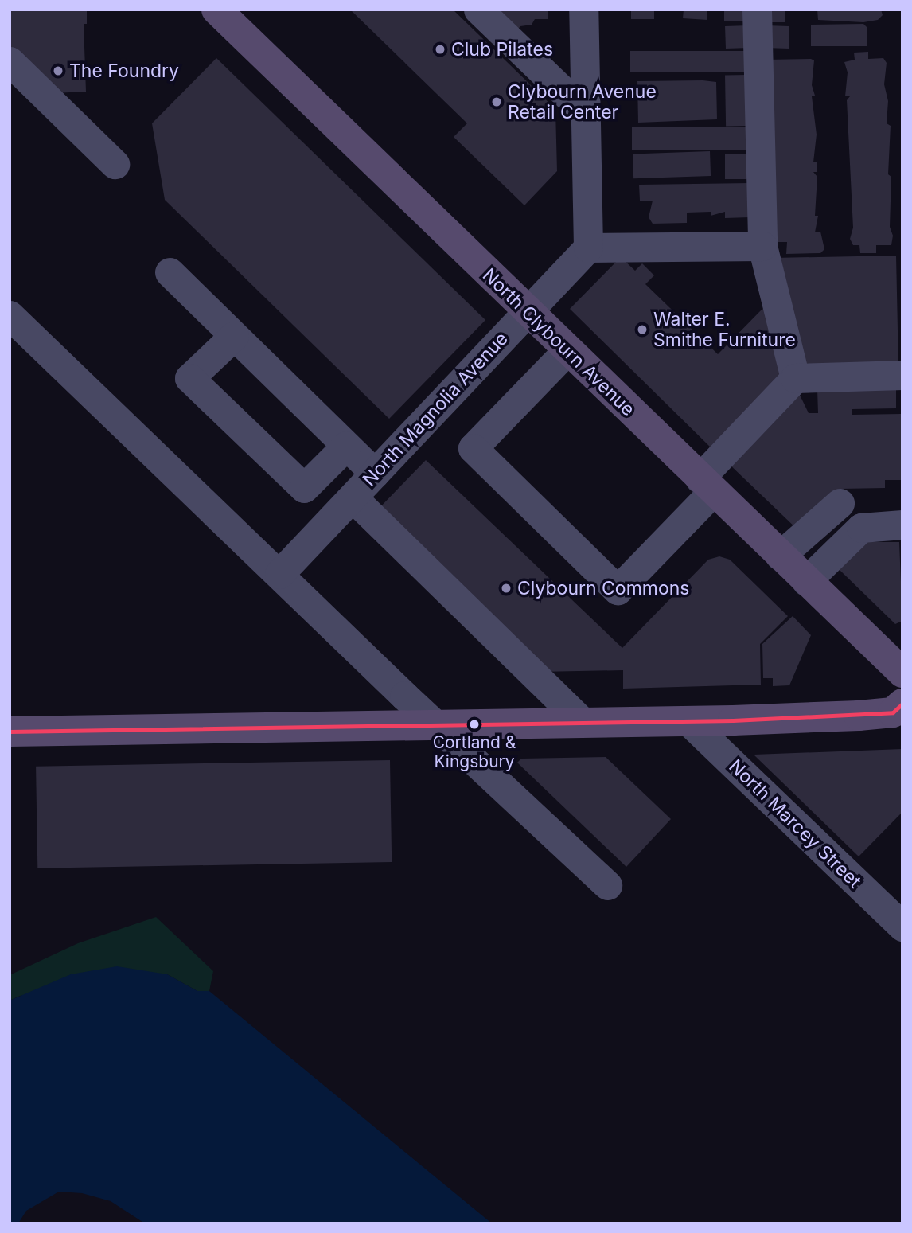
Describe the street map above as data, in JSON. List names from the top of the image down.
{
  "streets": {
    "main road": ["North Clybourn Avenue"],
    "street": ["North Magnolia Avenue", "North Marcey Street"]
  },
  "crossings": [
    ["North Clybourn Avenue", "North Magnolia Avenue"]
  ],
  "places": [
    "Club Pilates",
    "The Foundry",
    "Clybourn Avenue Retail Center",
    "Walter E. Smithe Furniture",
    "Clybourn Commons",
    "Cortland & Kingsbury"
  ]
}
